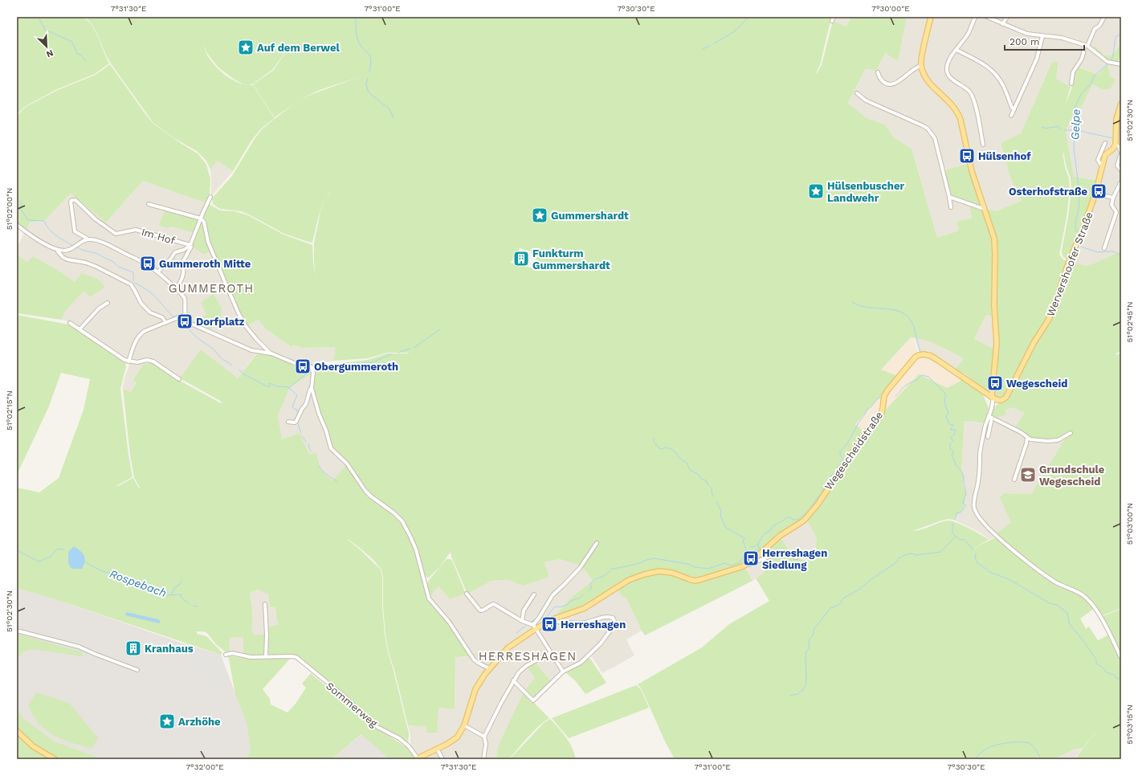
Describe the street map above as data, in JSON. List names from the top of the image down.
{
  "streets": {
    "main road": ["Wervershoofer Straße", "Wegescheidstraße"],
    "street": ["Im Hof", "Sommerweg"]
  },
  "crossings": [
    ["Wervershoofer Straße", "Wegescheidstraße"]
  ],
  "districts": ["GUMMEROTH", "HERRESHAGEN"],
  "water": ["Gelpe", "Rospebach"],
  "places": {
    "place": [
      "Auf dem Berwel",
      "Hülsenbuscher Landwehr",
      "Gummershardt",
      "Arzhöhe"
    ],
    "bus stop": [
      "Hülsenhof",
      "Osterhofstraße",
      "Gummeroth Mitte",
      "Dorfplatz",
      "Obergummeroth",
      "Wegescheid",
      "Herreshagen Siedlung",
      "Herreshagen"
    ],
    "building": ["Funkturm Gummershardt", "Kranhaus"],
    "school or university": ["Grundschule Wegescheid"]
  },
  "scale_bar": "200 m",
  "north": "bottom right",
  "coordinates": [
    "7°31'30\"E",
    "7°31'00\"E",
    "7°30'30\"E",
    "7°30'00\"E",
    "51°02'30\"N",
    "51°02'00\"N",
    "51°02'45\"N",
    "51°02'15\"N",
    "51°03'00\"N",
    "51°03'15\"N",
    "7°32'00\"E"
  ]
}
